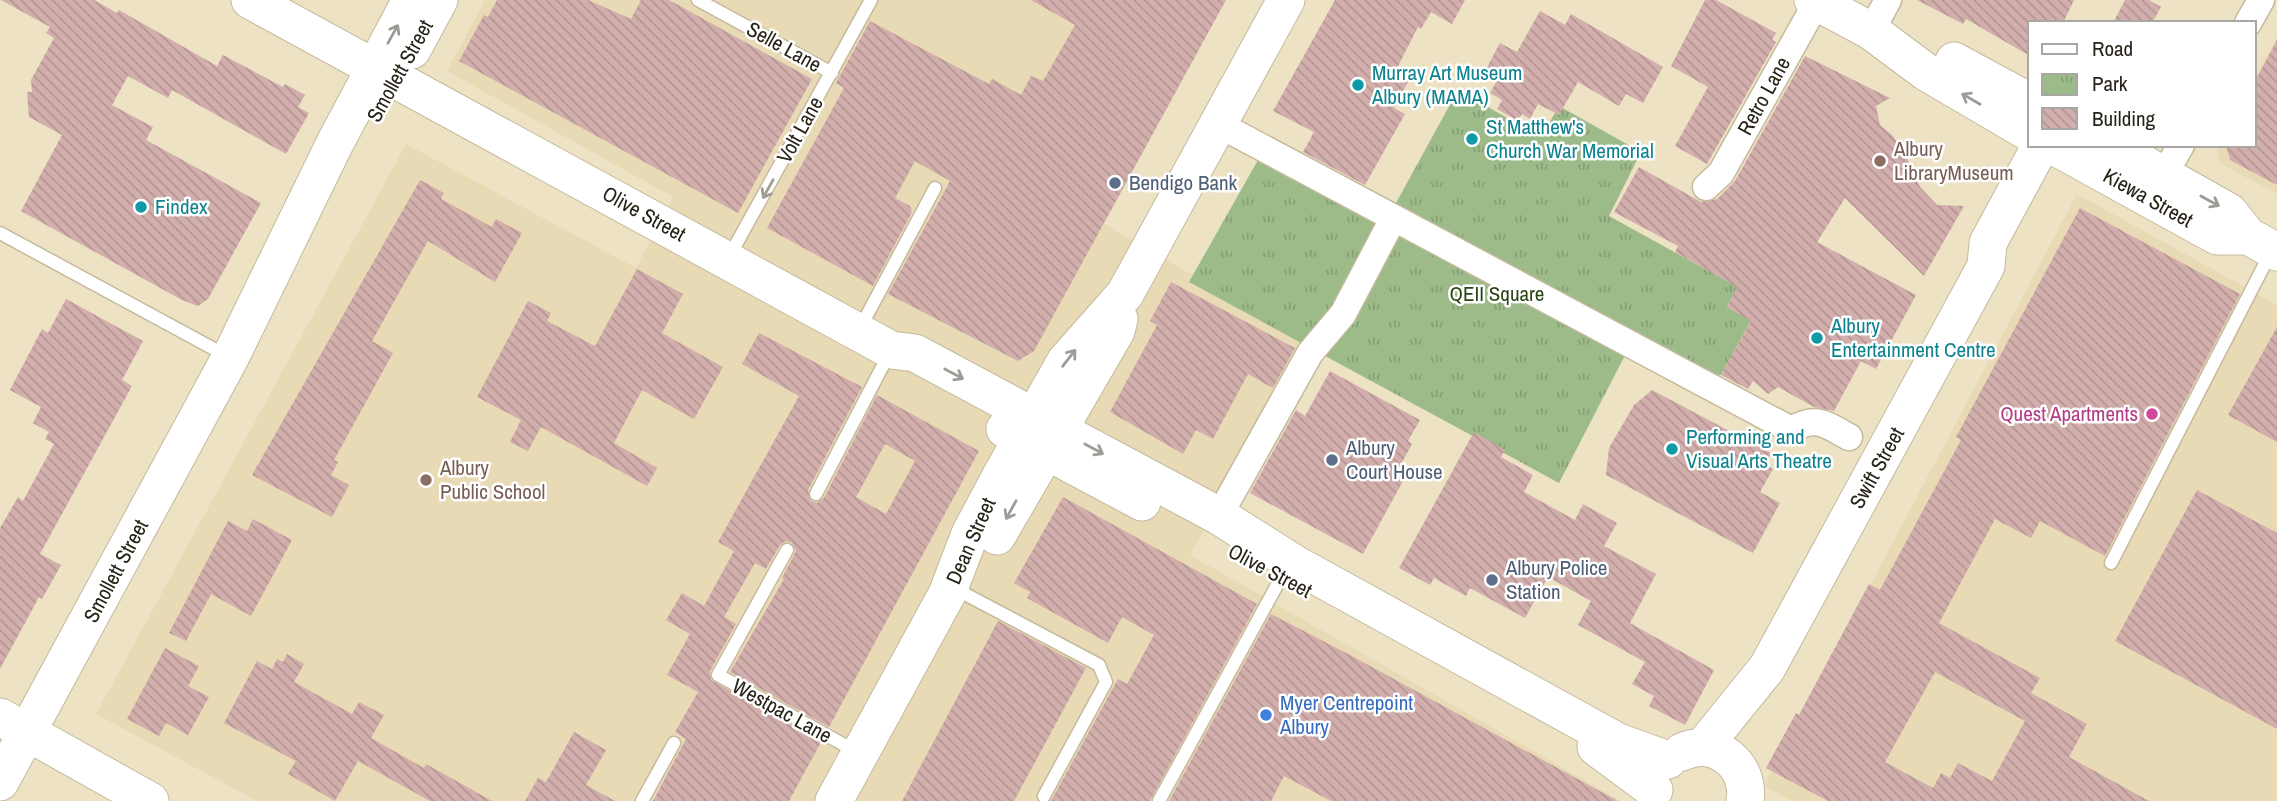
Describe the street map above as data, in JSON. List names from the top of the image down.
{
  "streets": {
    "street": [
      "Smollett Street",
      "Retro Lane",
      "Kiewa Street",
      "Olive Street",
      "Swift Street",
      "Dean Street"
    ],
    "lane": ["Selle Lane", "Volt Lane", "Westpac Lane"]
  },
  "crossings": [
    ["Selle Lane", "Volt Lane"],
    ["Smollett Street", "Olive Street"],
    ["Volt Lane", "Olive Street"],
    ["Kiewa Street", "Swift Street"],
    ["Olive Street", "Dean Street"],
    ["Dean Street", "Westpac Lane"]
  ],
  "one_way": ["Volt Lane"],
  "parks": ["QEII Square"],
  "places": [
    "Murray Art Museum Albury (MAMA)",
    "St Matthew's Church War Memorial",
    "Albury LibraryMuseum",
    "Bendigo Bank",
    "Findex",
    "Albury Entertainment Centre",
    "Quest Apartments",
    "Performing and Visual Arts Theatre",
    "Albury Court House",
    "Albury Public School",
    "Albury Police Station",
    "Myer Centrepoint Albury"
  ],
  "legend": ["Road", "Park", "Building"]
}
